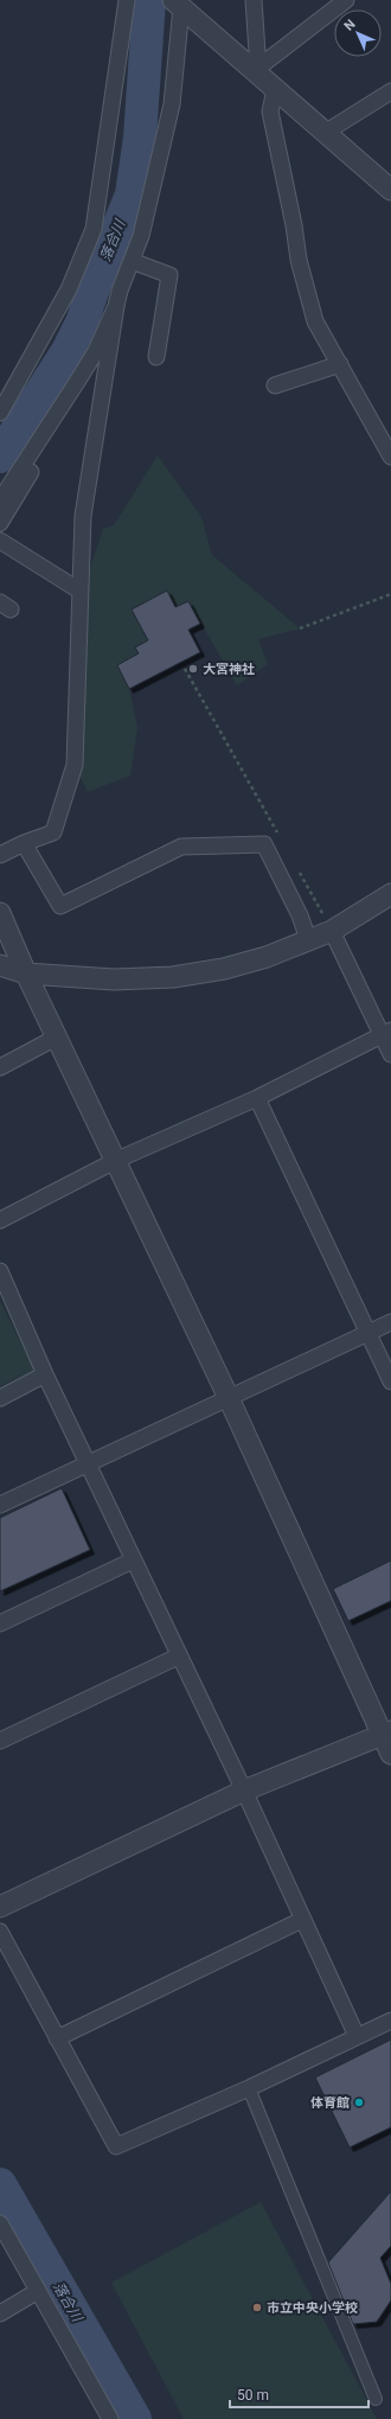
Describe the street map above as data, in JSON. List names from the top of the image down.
{
  "water": ["落合川"],
  "places": ["大宮神社", "体育館", "市立中央小学校"],
  "scale_bar": "50 m",
  "north": "top left"
}
